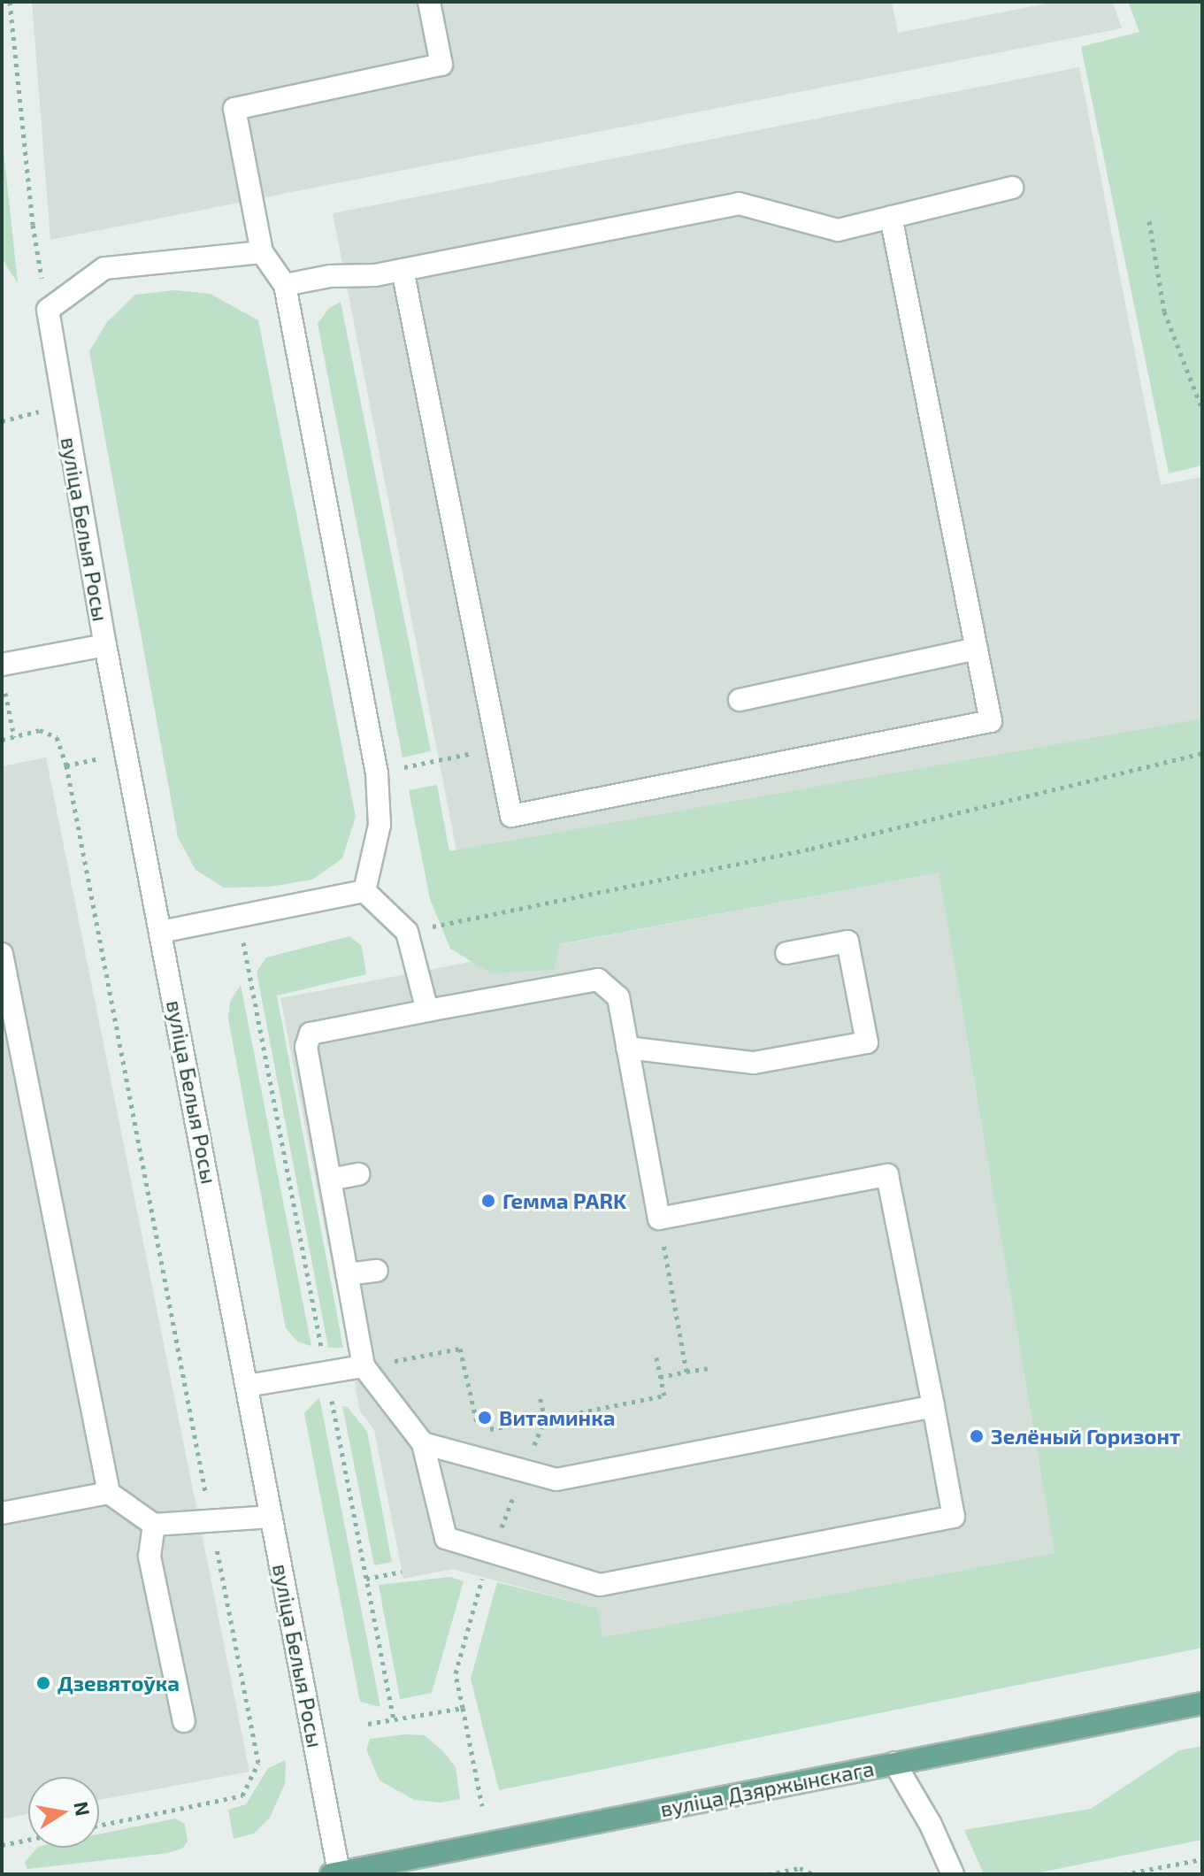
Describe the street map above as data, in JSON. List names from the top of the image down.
{
  "streets": {
    "main road": ["вуліца Дзяржынскага"],
    "street": ["вуліца Белыя Росы"]
  },
  "crossings": [
    ["вуліца Белыя Росы", "вуліца Дзяржынскага"]
  ],
  "places": [
    "Гемма PARK",
    "Витаминка",
    "Зелёный Горизонт",
    "Дзевятоўка"
  ],
  "north": "right"
}
